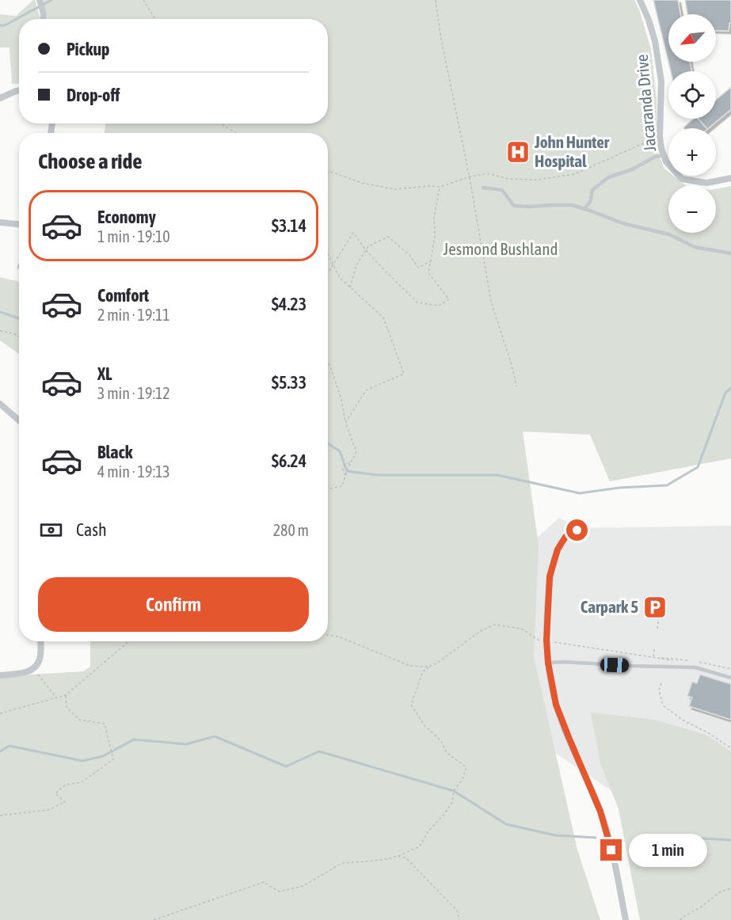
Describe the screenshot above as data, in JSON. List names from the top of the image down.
{
  "streets": {
    "street": ["Jacaranda Drive"]
  },
  "parks": ["Jesmond Bushland"],
  "places": {
    "hospital": ["John Hunter Hospital"],
    "parking": ["Carpark 5"]
  },
  "north": "bottom left",
  "page": {
    "map_buttons": ["+", "−"],
    "banner": ["Pickup", "Drop-off"],
    "heading": "Choose a ride",
    "list": [
      {
        "name": "Economy",
        "note": "1 min · 19:10",
        "value": "$3.14"
      },
      {
        "name": "Comfort",
        "note": "2 min · 19:11",
        "value": "$4.23"
      },
      {
        "name": "XL",
        "note": "3 min · 19:12",
        "value": "$5.33"
      },
      {
        "name": "Black",
        "note": "4 min · 19:13",
        "value": "$6.24"
      }
    ],
    "pay": ["Cash", "280 m"],
    "buttons": "Confirm",
    "bubble": "1 min"
  }
}
